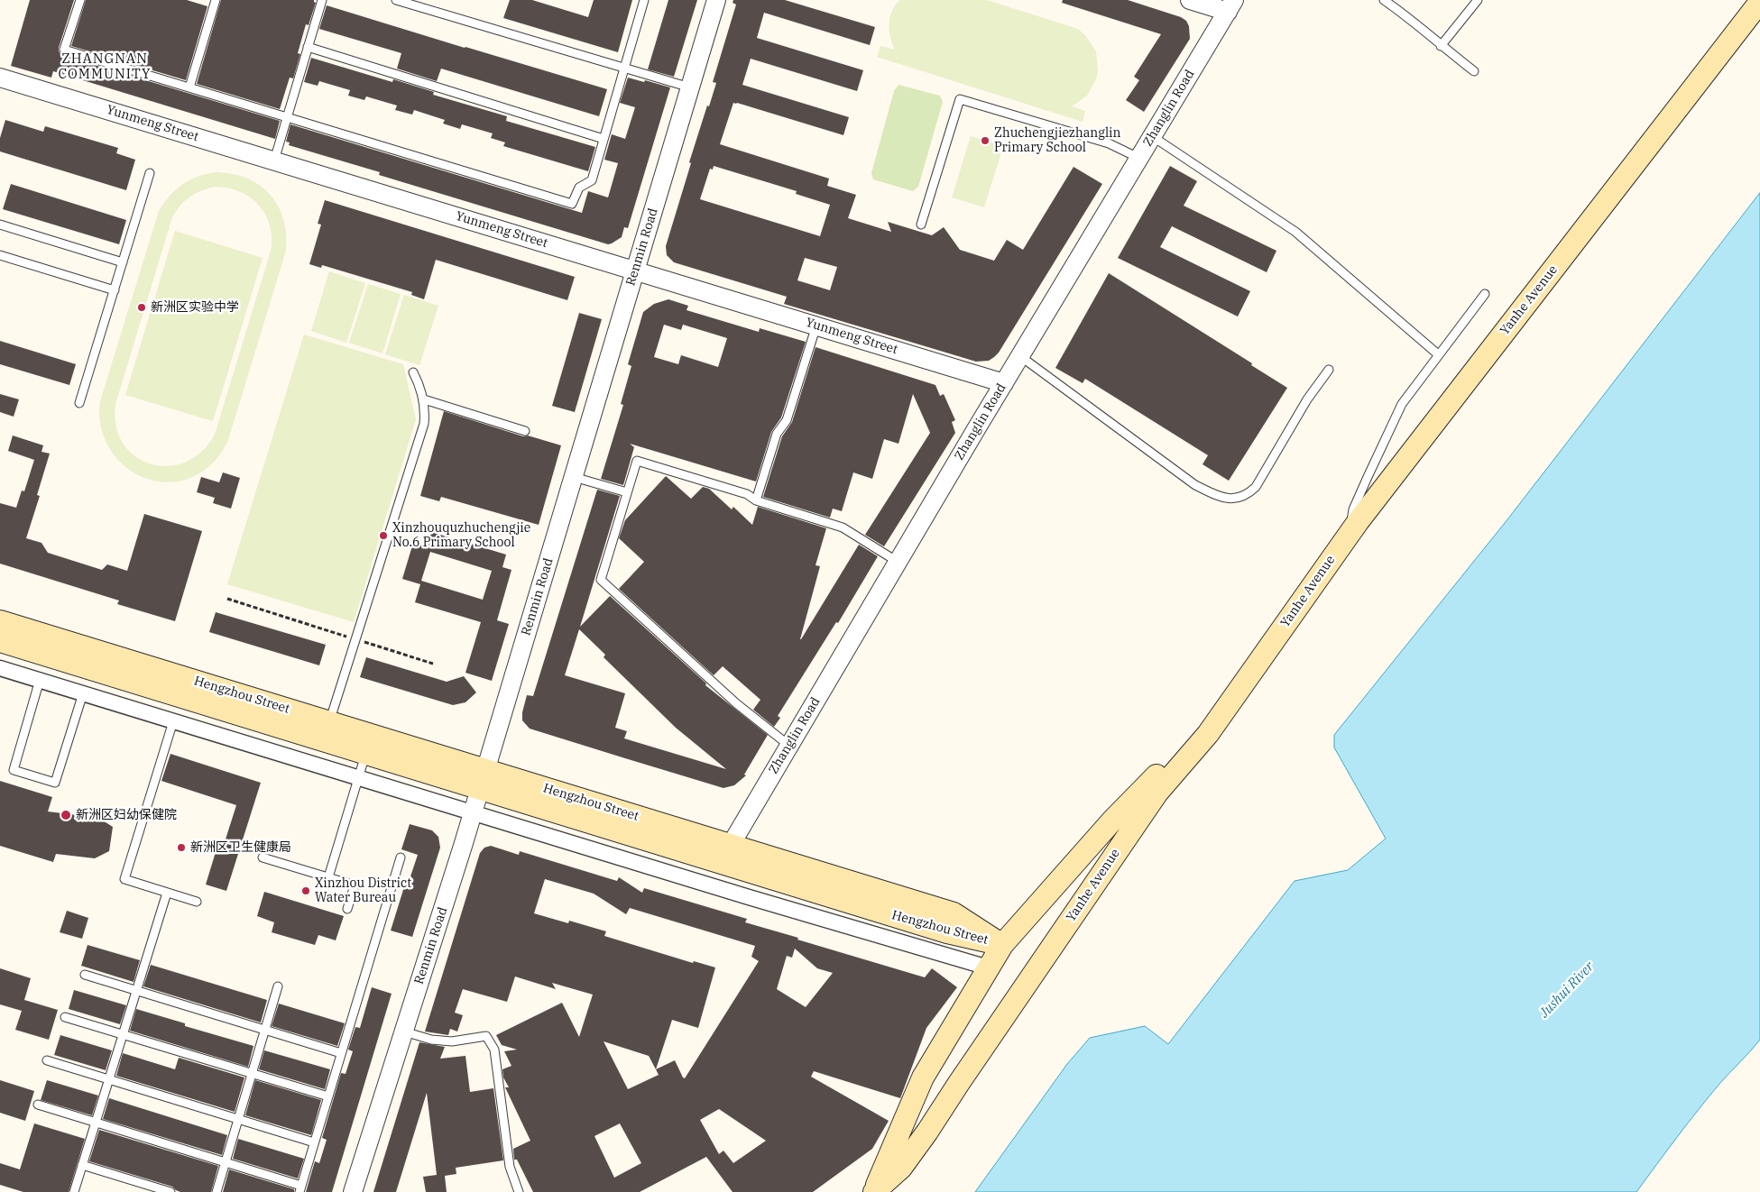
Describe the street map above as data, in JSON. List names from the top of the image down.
{
  "streets": {
    "main road": ["Yanhe Avenue", "Hengzhou Street"],
    "street": ["Zhanglin Road", "Yunmeng Street", "Renmin Road"]
  },
  "crossings": [
    ["Zhanglin Road", "Yunmeng Street"],
    ["Zhanglin Road", "Hengzhou Street"],
    ["Yunmeng Street", "Renmin Road"],
    ["Renmin Road", "Hengzhou Street"]
  ],
  "districts": ["ZHANGNAN COMMUNITY"],
  "water": ["Jushui River"],
  "places": [
    "Zhuchengjiezhanglin Primary School",
    "新洲区实验中学",
    "Xinzhouquzhuchengjie No.6 Primary School",
    "新洲区妇幼保健院",
    "新洲区卫生健康局",
    "Xinzhou District Water Bureau"
  ]
}
